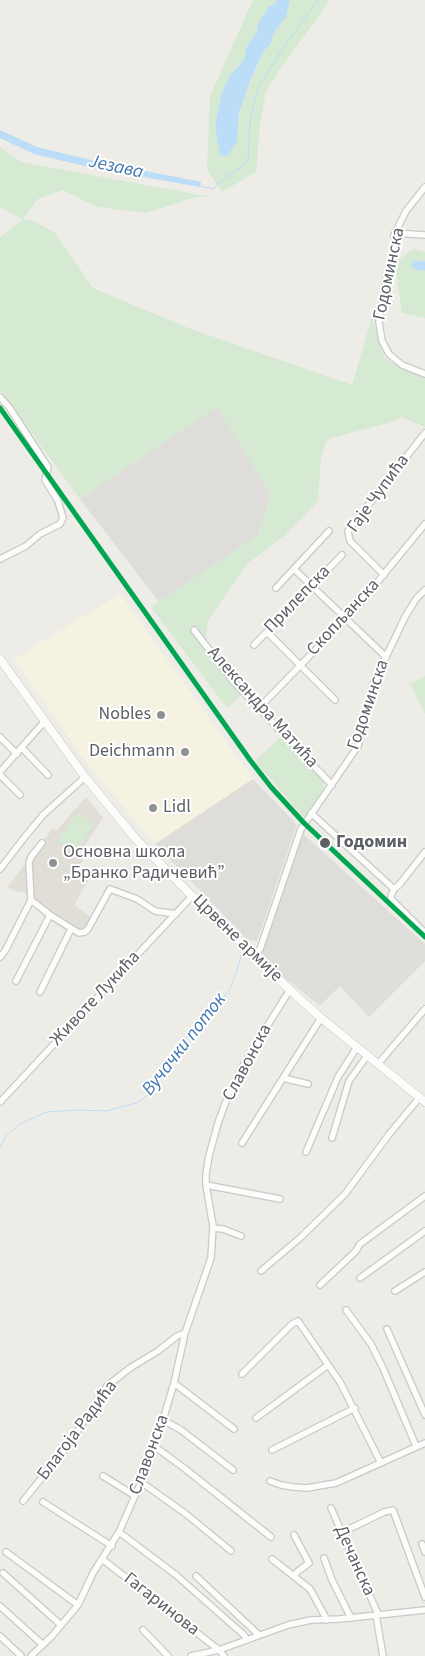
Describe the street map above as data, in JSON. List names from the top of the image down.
{
  "streets": {
    "main road": ["Црвене армије"],
    "street": [
      "Годоминска",
      "Гаје Чупића",
      "Прилепска",
      "Скопљанска",
      "Александра Матића",
      "Животе Лукића",
      "Славонска",
      "Благоја Радића",
      "Дечанска",
      "Гагаринова"
    ]
  },
  "crossings": [
    ["Годоминска", "Александра Матића"],
    ["Годоминска", "Црвене армије"],
    ["Гаје Чупића", "Скопљанска"],
    ["Скопљанска", "Александра Матића"],
    ["Црвене армије", "Животе Лукића"],
    ["Црвене армије", "Славонска"],
    ["Славонска", "Благоја Радића"],
    ["Славонска", "Гагаринова"]
  ],
  "water": ["Језава", "Вучачки поток"],
  "places": [
    "Nobles",
    "Deichmann",
    "Lidl",
    "Годомин",
    "Основна школа „Бранко Радичевић”"
  ]
}
